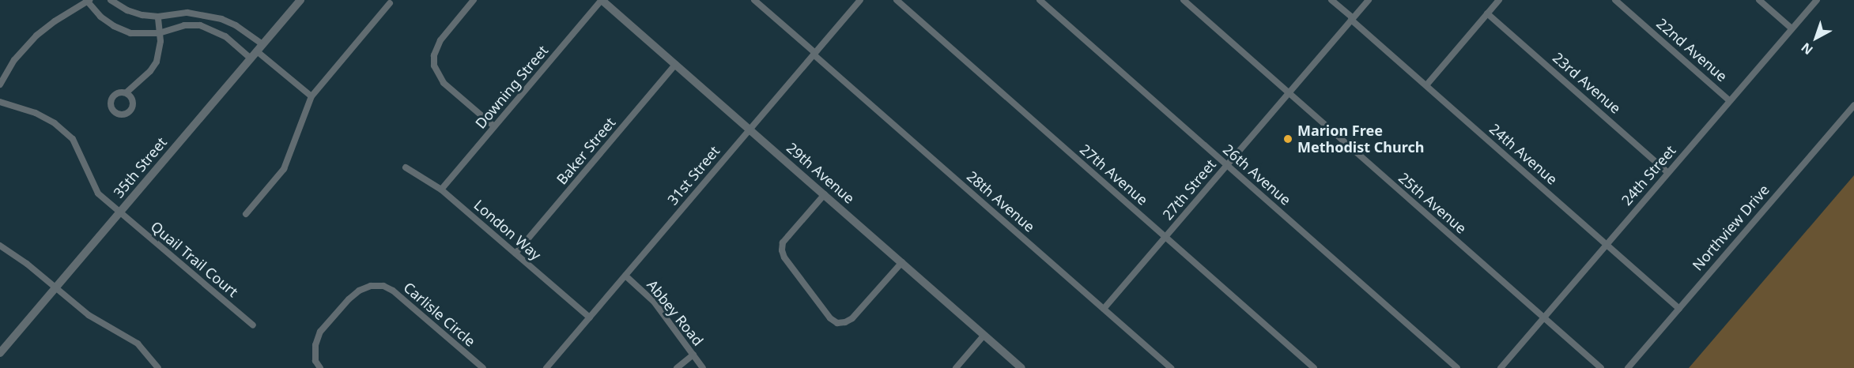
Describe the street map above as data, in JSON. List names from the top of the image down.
{
  "streets": {
    "street": [
      "22nd Avenue",
      "23rd Avenue",
      "Downing Street",
      "Baker Street",
      "24th Avenue",
      "35th Street",
      "29th Avenue",
      "27th Avenue",
      "26th Avenue",
      "31st Street",
      "24th Street",
      "27th Street",
      "28th Avenue",
      "25th Avenue",
      "Northview Drive",
      "London Way",
      "Quail Trail Court",
      "Abbey Road",
      "Carlisle Circle"
    ]
  },
  "crossings": [
    ["22nd Avenue", "24th Street"],
    ["23rd Avenue", "24th Street"],
    ["Downing Street", "29th Avenue"],
    ["Downing Street", "London Way"],
    ["Baker Street", "29th Avenue"],
    ["Baker Street", "London Way"],
    ["24th Avenue", "24th Street"],
    ["24th Avenue", "27th Street"],
    ["24th Avenue", "Northview Drive"],
    ["35th Street", "Quail Trail Court"],
    ["29th Avenue", "31st Street"],
    ["27th Avenue", "27th Street"],
    ["26th Avenue", "27th Street"],
    ["31st Street", "28th Avenue"],
    ["31st Street", "London Way"],
    ["31st Street", "Abbey Road"],
    ["24th Street", "25th Avenue"],
    ["27th Street", "28th Avenue"],
    ["27th Street", "25th Avenue"]
  ],
  "places": ["Marion Free Methodist Church"],
  "north": "bottom left"
}
